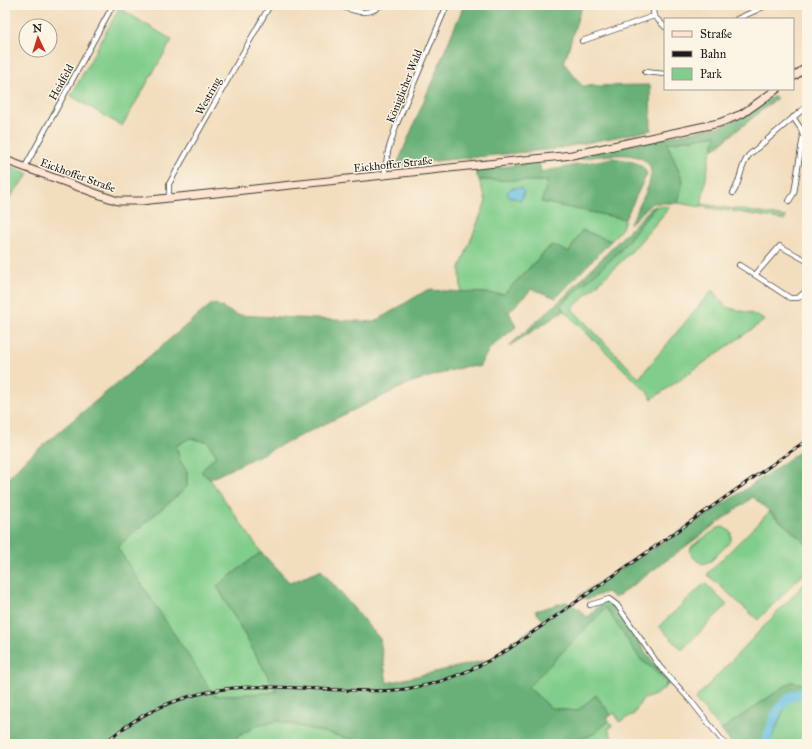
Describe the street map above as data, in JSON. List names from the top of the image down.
{
  "streets": {
    "main road": ["Eickhoffer Straße"],
    "street": ["Heidfeld", "Königlicher Wald", "Westring"]
  },
  "crossings": [
    ["Heidfeld", "Eickhoffer Straße"],
    ["Königlicher Wald", "Eickhoffer Straße"],
    ["Westring", "Eickhoffer Straße"]
  ],
  "legend": ["Straße", "Bahn", "Park"],
  "north": "top"
}
